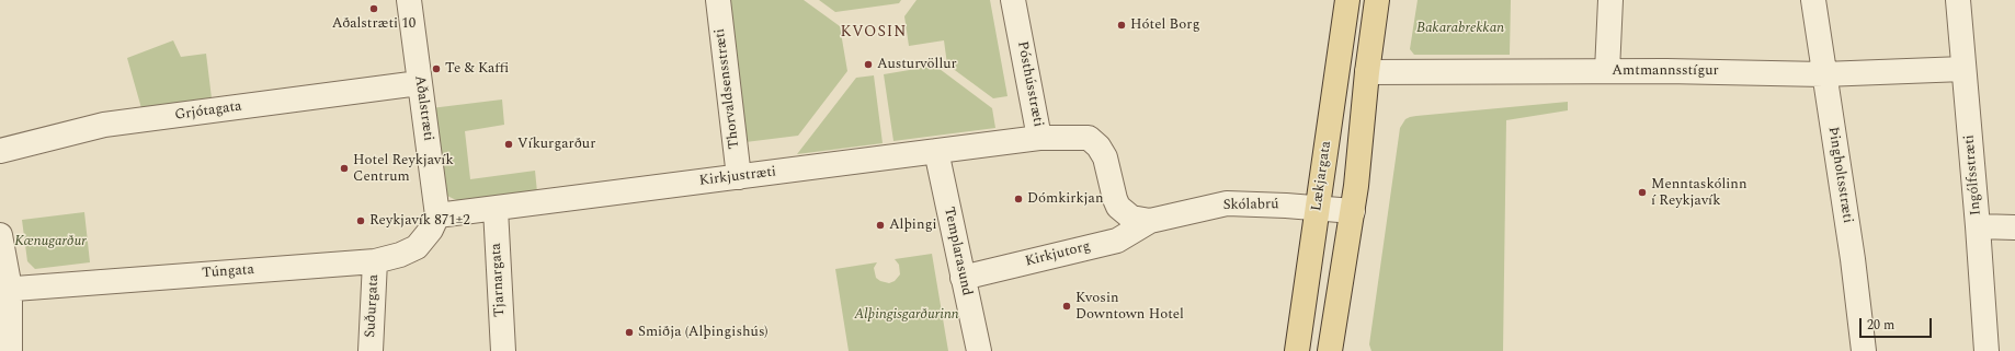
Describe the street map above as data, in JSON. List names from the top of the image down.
{
  "streets": {
    "main road": ["Lækjargata"],
    "street": [
      "Amtmannsstígur",
      "Pósthússtræti",
      "Thorvaldsensstræti",
      "Aðalstræti",
      "Grjótagata",
      "Þingholtsstræti",
      "Ingólfsstræti",
      "Kirkjustræti",
      "Skólabrú",
      "Templarasund",
      "Kirkjutorg",
      "Túngata",
      "Tjarnargata",
      "Suðurgata"
    ]
  },
  "crossings": [
    ["Amtmannsstígur", "Þingholtsstræti"],
    ["Amtmannsstígur", "Ingólfsstræti"],
    ["Pósthússtræti", "Kirkjustræti"],
    ["Pósthússtræti", "Skólabrú"],
    ["Pósthússtræti", "Kirkjutorg"],
    ["Thorvaldsensstræti", "Kirkjustræti"],
    ["Aðalstræti", "Grjótagata"],
    ["Aðalstræti", "Kirkjustræti"],
    ["Aðalstræti", "Túngata"],
    ["Lækjargata", "Skólabrú"],
    ["Kirkjustræti", "Templarasund"],
    ["Kirkjustræti", "Túngata"],
    ["Kirkjustræti", "Tjarnargata"],
    ["Skólabrú", "Kirkjutorg"],
    ["Templarasund", "Kirkjutorg"],
    ["Túngata", "Suðurgata"]
  ],
  "districts": ["KVOSIN"],
  "parks": ["Bakarabrekkan", "Kænugarður", "Alþingisgarðurinn"],
  "places": [
    "Aðalstræti 10",
    "Hótel Borg",
    "Austurvöllur",
    "Te & Kaffi",
    "Víkurgarður",
    "Hotel Reykjavík Centrum",
    "Menntaskólinn í Reykjavík",
    "Dómkirkjan",
    "Reykjavík 871±2",
    "Alþingi",
    "Kvosin Downtown Hotel",
    "Smiðja (Alþingishús)"
  ],
  "scale_bar": "20 m"
}
